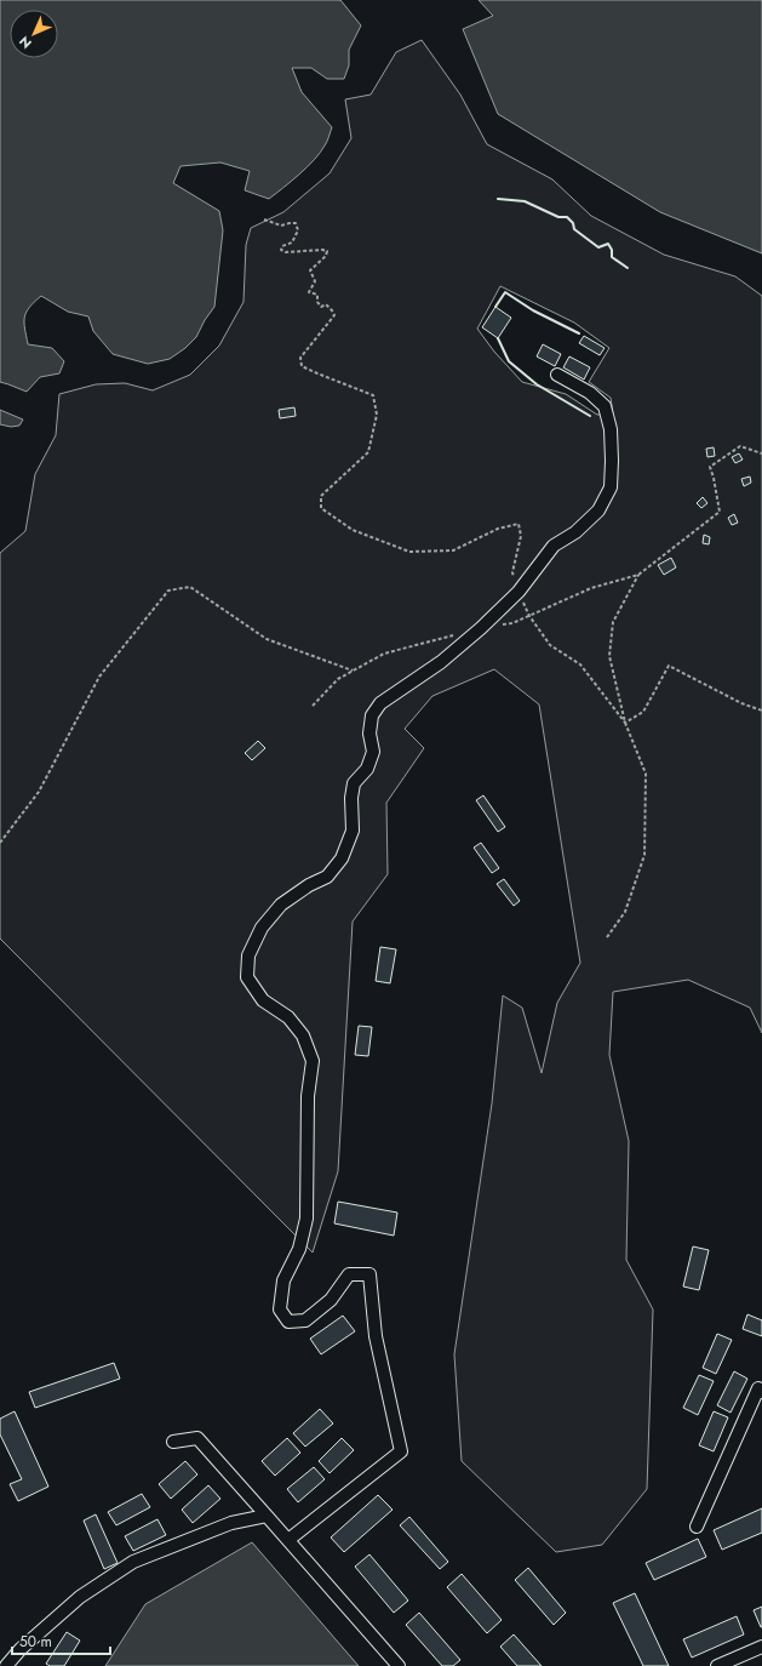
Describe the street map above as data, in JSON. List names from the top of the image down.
{
  "scale_bar": "50 m",
  "north": "bottom left"
}
